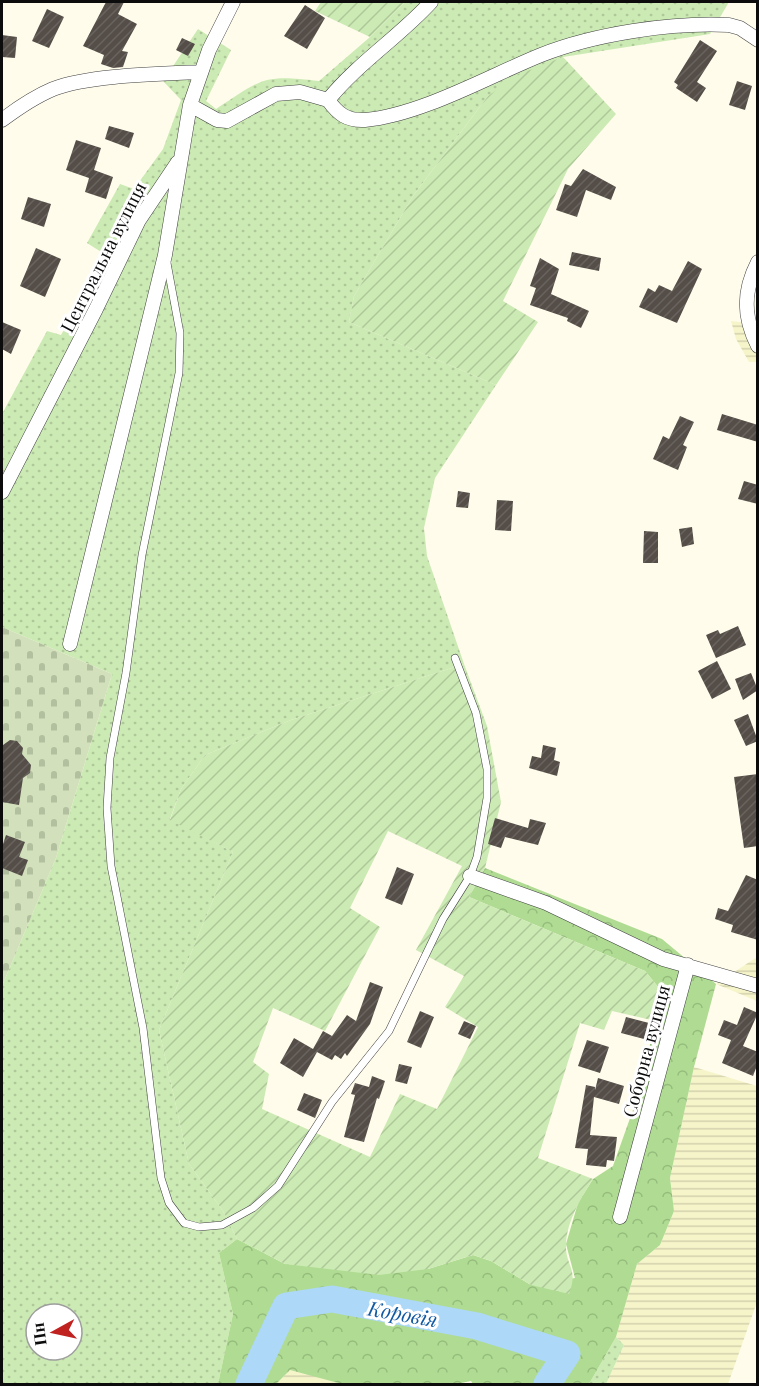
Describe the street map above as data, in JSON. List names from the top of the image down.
{
  "streets": {
    "street": ["Центральна вулиця", "Соборна вулиця"]
  },
  "water": ["Коровія"],
  "north": "left"
}
